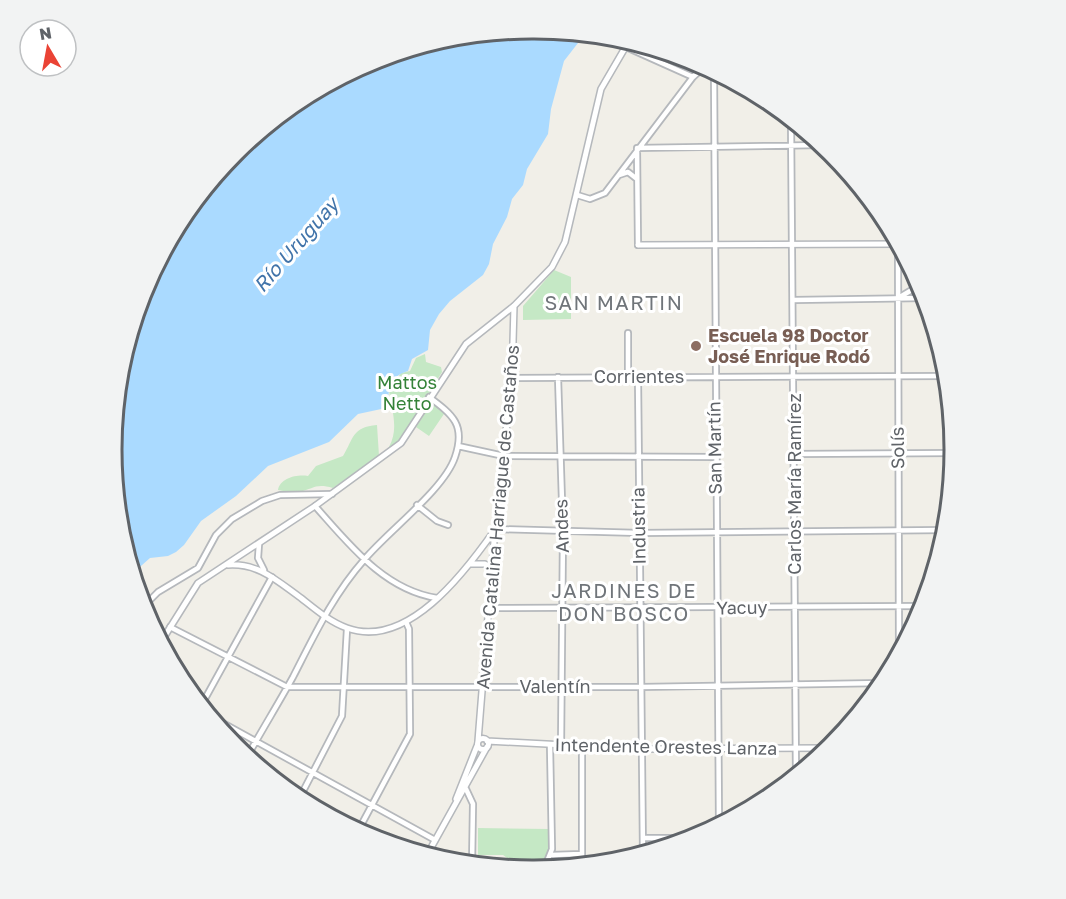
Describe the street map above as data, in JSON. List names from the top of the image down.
{
  "streets": {
    "street": [
      "Corrientes",
      "San Martín",
      "Solís",
      "Carlos María Ramírez",
      "Avenida Catalina Harriague de Castaños",
      "Andes",
      "Industria",
      "Yacuy",
      "Valentín",
      "Intendente Orestes Lanza"
    ]
  },
  "crossings": [
    ["Corrientes", "San Martín"],
    ["Corrientes", "Solís"],
    ["Corrientes", "Carlos María Ramírez"],
    ["Corrientes", "Avenida Catalina Harriague de Castaños"],
    ["Corrientes", "Andes"],
    ["Corrientes", "Industria"],
    ["San Martín", "Yacuy"],
    ["San Martín", "Valentín"],
    ["San Martín", "Intendente Orestes Lanza"],
    ["Solís", "Yacuy"],
    ["Carlos María Ramírez", "Yacuy"],
    ["Carlos María Ramírez", "Valentín"],
    ["Carlos María Ramírez", "Intendente Orestes Lanza"],
    ["Avenida Catalina Harriague de Castaños", "Yacuy"],
    ["Avenida Catalina Harriague de Castaños", "Valentín"],
    ["Avenida Catalina Harriague de Castaños", "Intendente Orestes Lanza"],
    ["Andes", "Yacuy"],
    ["Andes", "Valentín"],
    ["Andes", "Intendente Orestes Lanza"],
    ["Industria", "Yacuy"],
    ["Industria", "Valentín"],
    ["Industria", "Intendente Orestes Lanza"]
  ],
  "districts": ["SAN MARTIN", "JARDINES DE DON BOSCO"],
  "water": ["Río Uruguay"],
  "parks": ["Mattos Netto"],
  "places": ["Escuela 98 Doctor José Enrique Rodó"],
  "north": "top"
}
